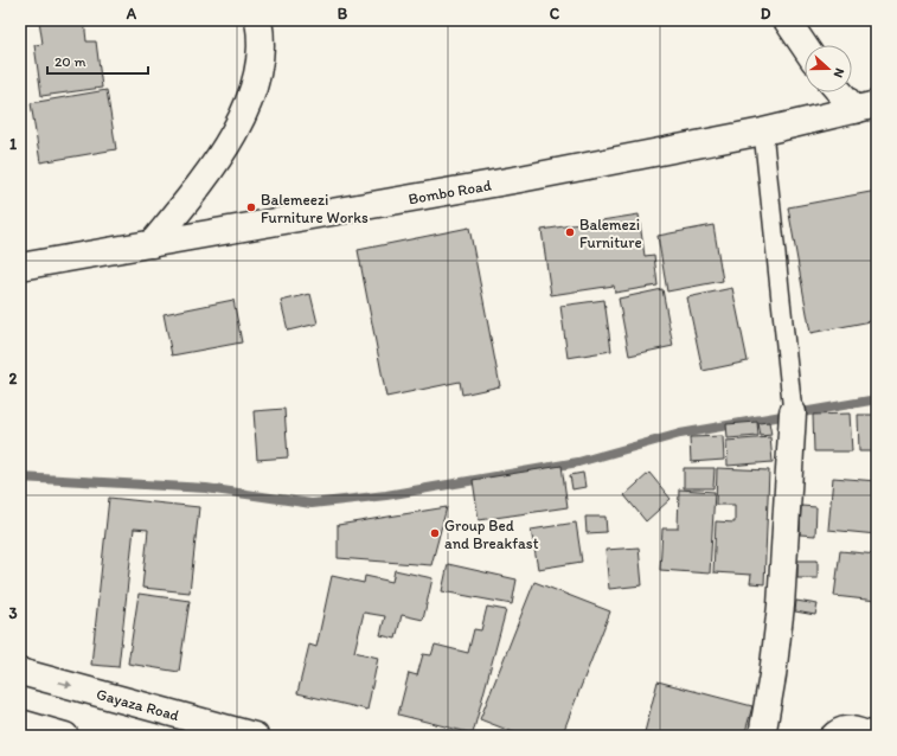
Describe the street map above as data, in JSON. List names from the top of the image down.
{
  "streets": {
    "main road": ["Bombo Road", "Gayaza Road"]
  },
  "one_way": ["Gayaza Road"],
  "places": ["Balemeezi Furniture Works", "Balemezi Furniture", "Group Bed and Breakfast"],
  "scale_bar": "20 m",
  "north": "right",
  "grid": {
    "columns": [
      "A",
      "B",
      "C",
      "D"
    ],
    "rows": ["1", "2", "3"]
  }
}
